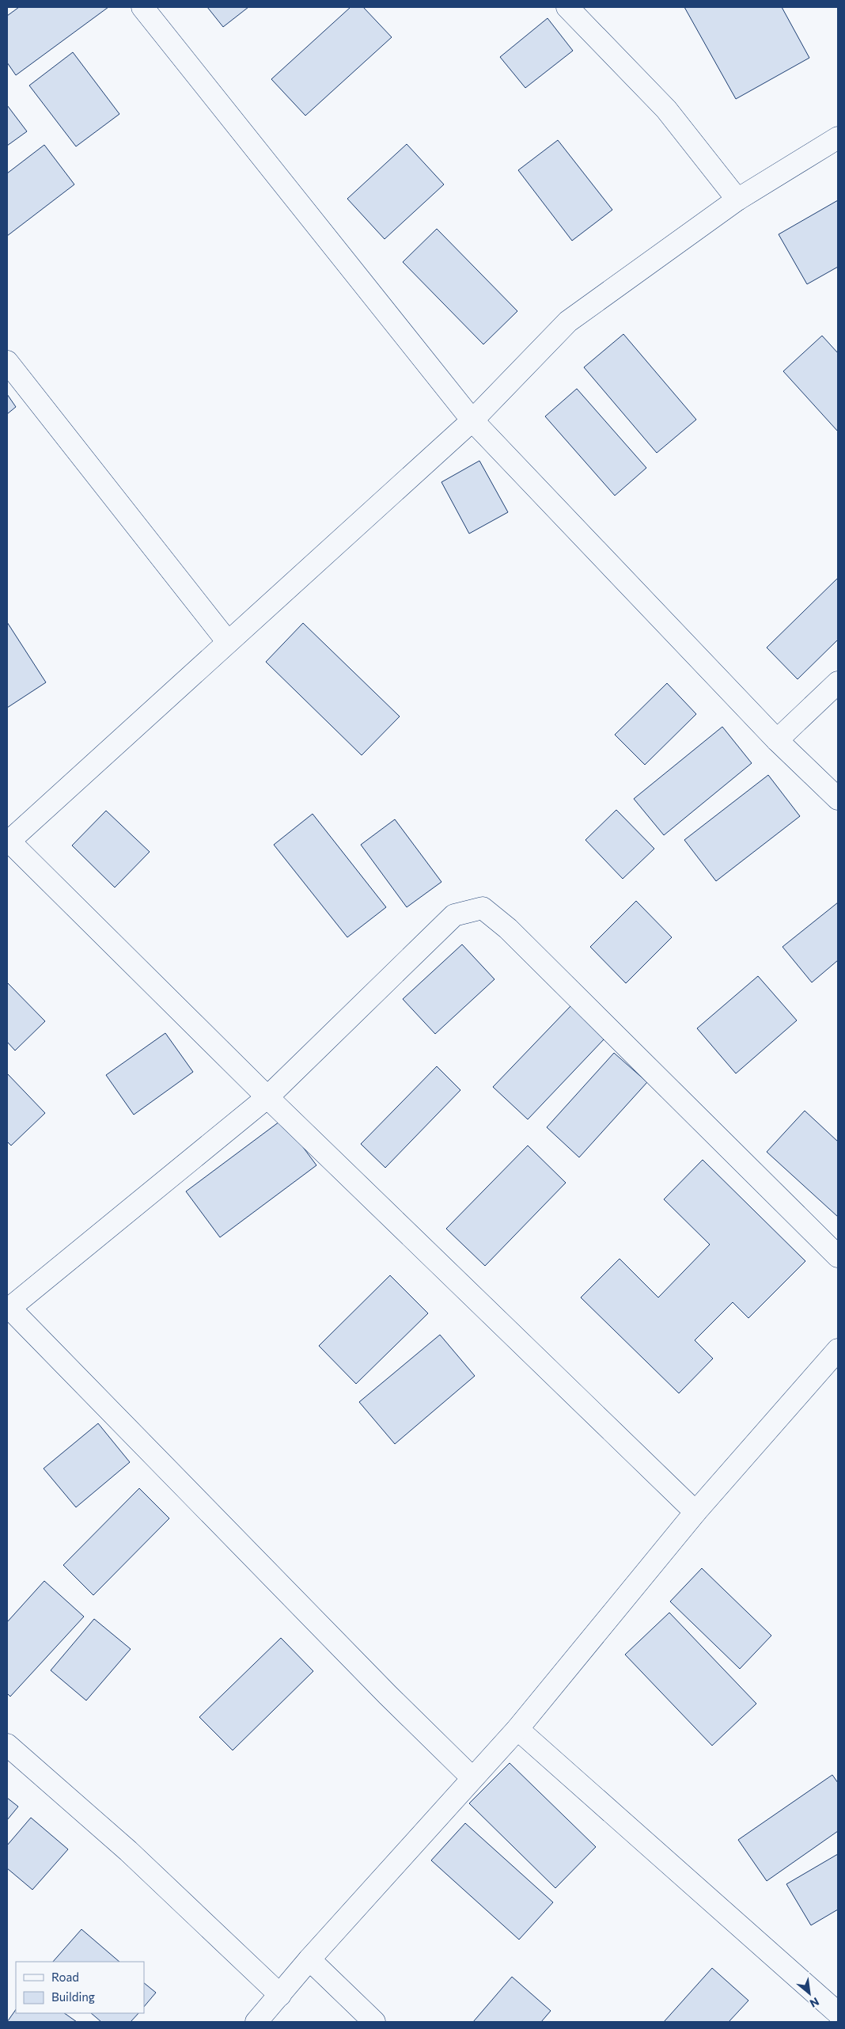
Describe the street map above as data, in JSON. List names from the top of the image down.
{
  "legend": ["Road", "Building"],
  "north": "bottom right"
}
